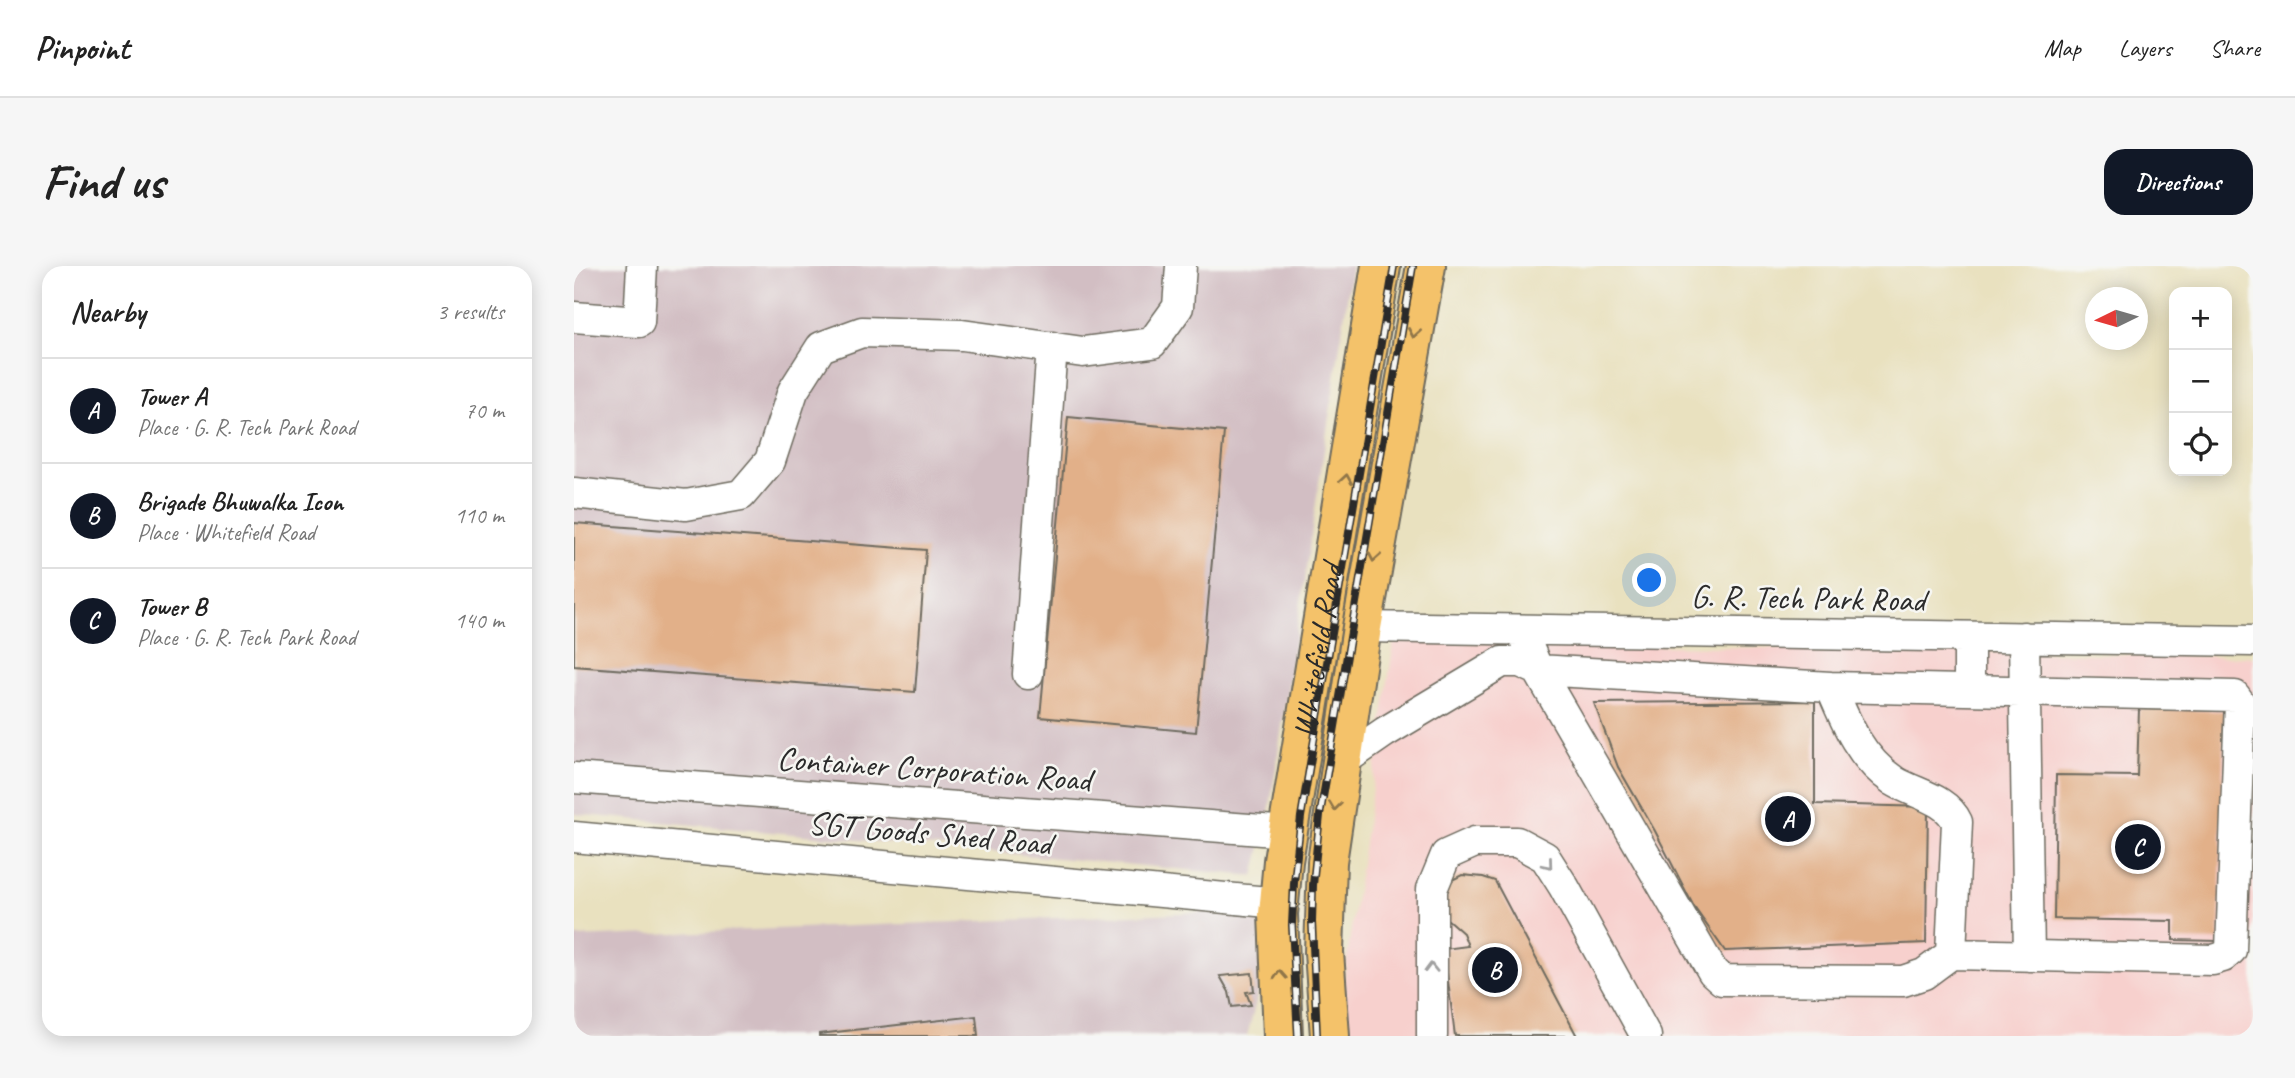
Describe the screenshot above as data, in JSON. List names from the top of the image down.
{
  "streets": {
    "main road": ["Whitefield Road"],
    "street": ["G. R. Tech Park Road", "Container Corporation Road", "SGT Goods Shed Road"]
  },
  "crossings": [
    ["G. R. Tech Park Road", "Whitefield Road"],
    ["Whitefield Road", "Container Corporation Road"],
    ["Whitefield Road", "SGT Goods Shed Road"]
  ],
  "north": "left",
  "page": {
    "header": "Pinpoint",
    "nav": ["Map", "Layers", "Share"],
    "buttons": "Directions",
    "title": "Find us",
    "heading": ["Nearby", "3 results"],
    "map_buttons": ["+", "−"],
    "list": [
      {
        "mark": "A",
        "name": "Tower A",
        "note": "Place · G. R. Tech Park Road",
        "value": "70 m"
      },
      {
        "mark": "B",
        "name": "Brigade Bhuwalka Icon",
        "note": "Place · Whitefield Road",
        "value": "110 m"
      },
      {
        "mark": "C",
        "name": "Tower B",
        "note": "Place · G. R. Tech Park Road",
        "value": "140 m"
      }
    ],
    "pins": ["A", "C", "B"]
  }
}
